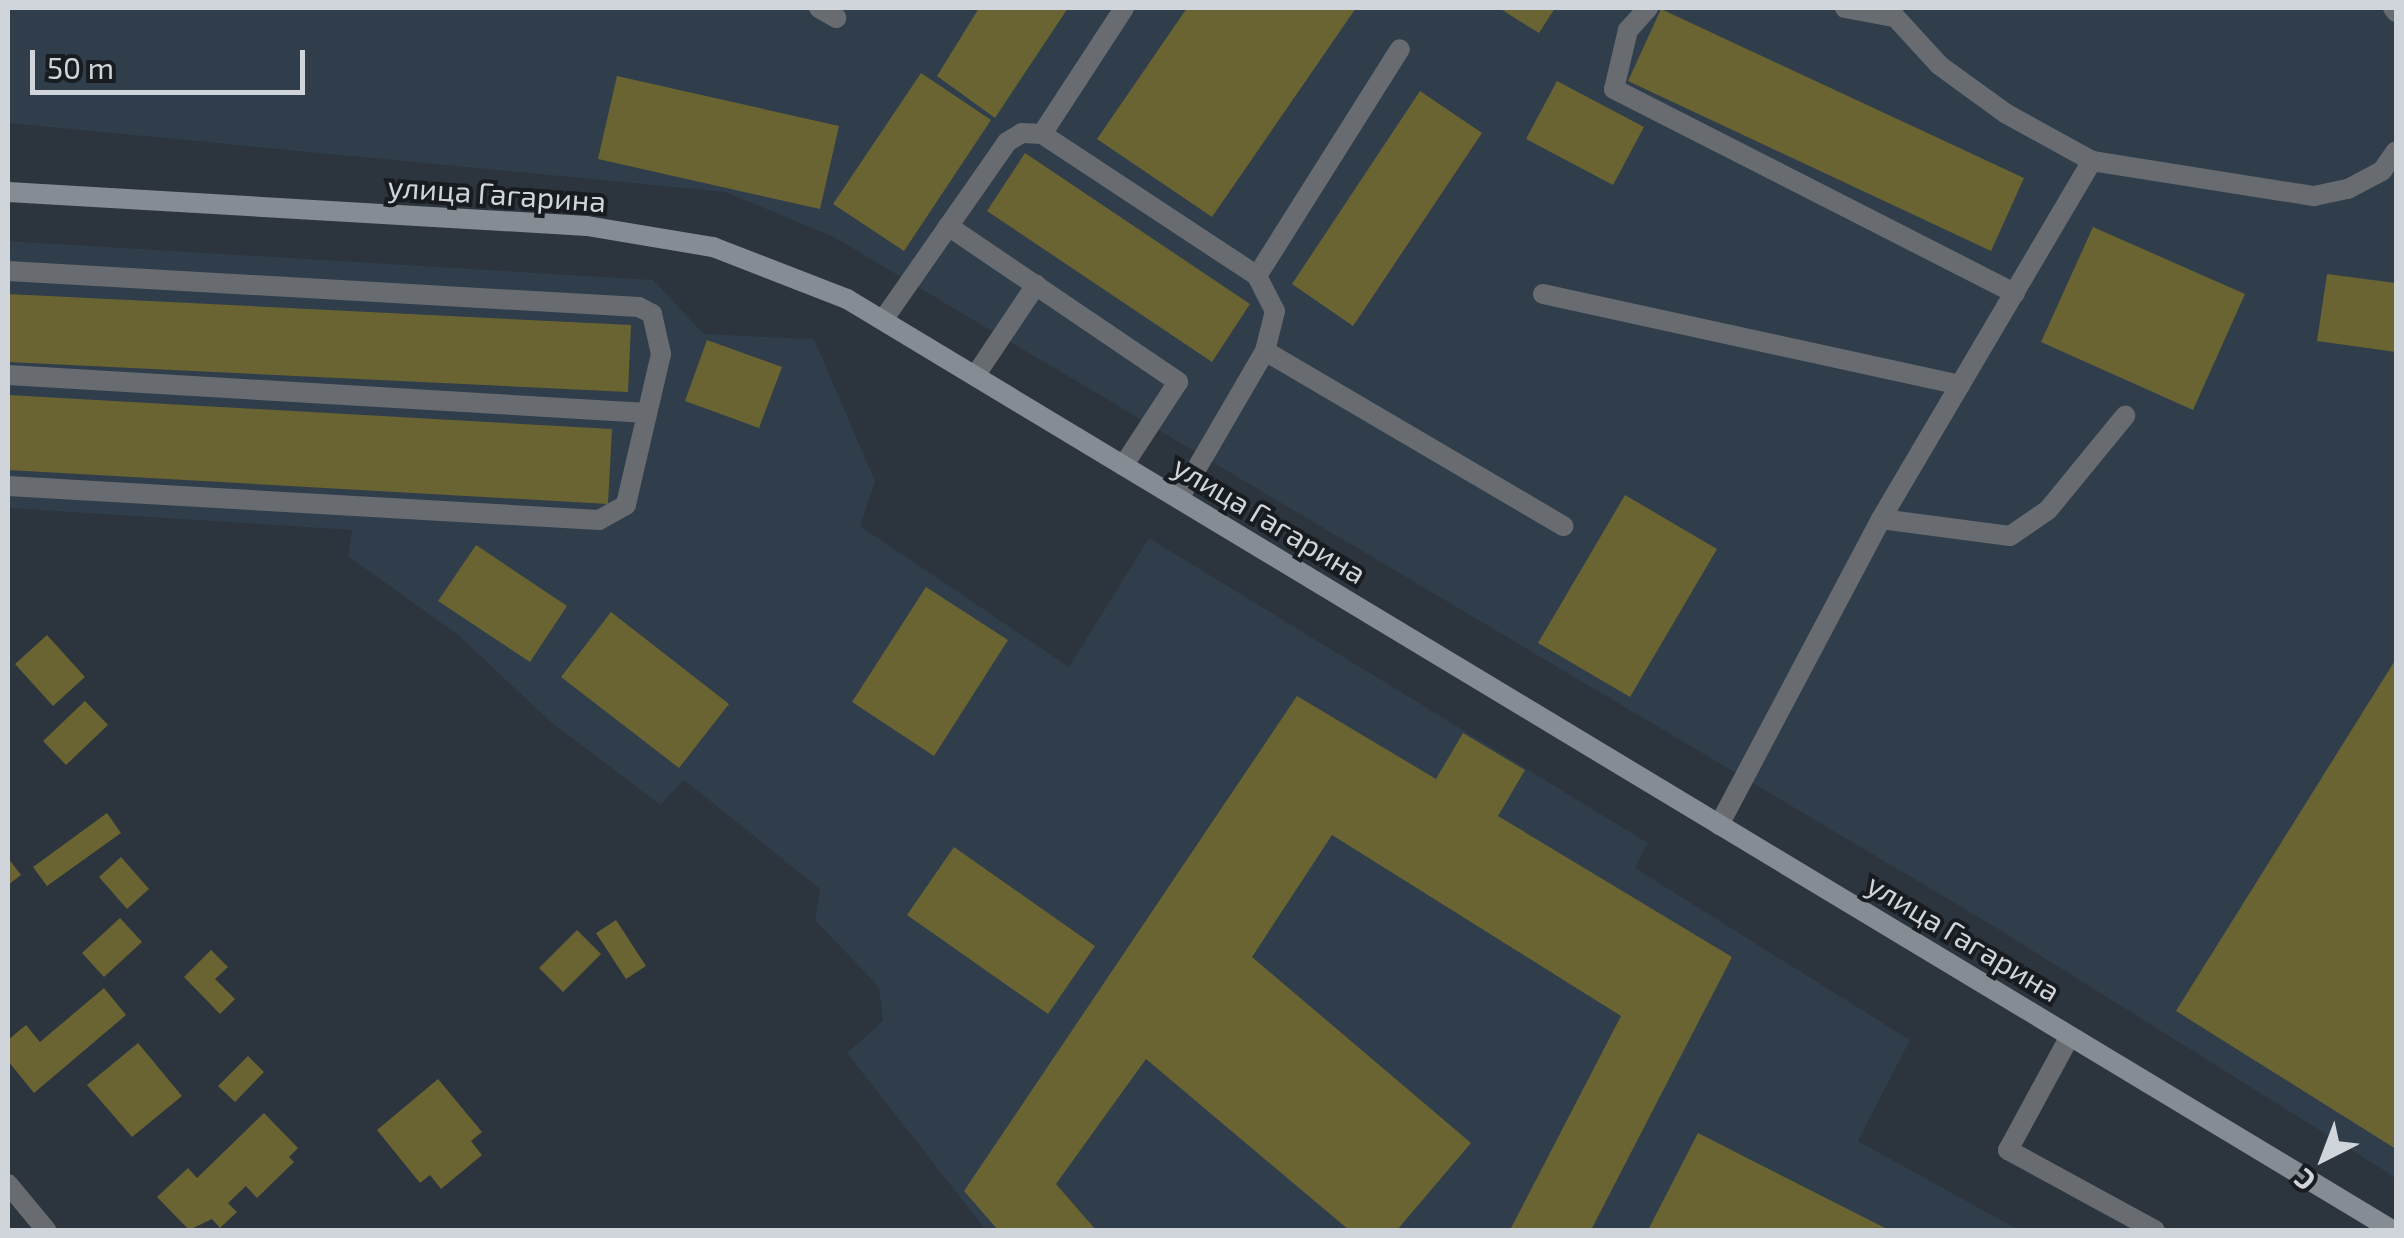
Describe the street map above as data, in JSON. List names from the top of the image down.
{
  "streets": {
    "street": ["улица Гагарина"]
  },
  "scale_bar": "50 m",
  "north": "bottom left"
}
